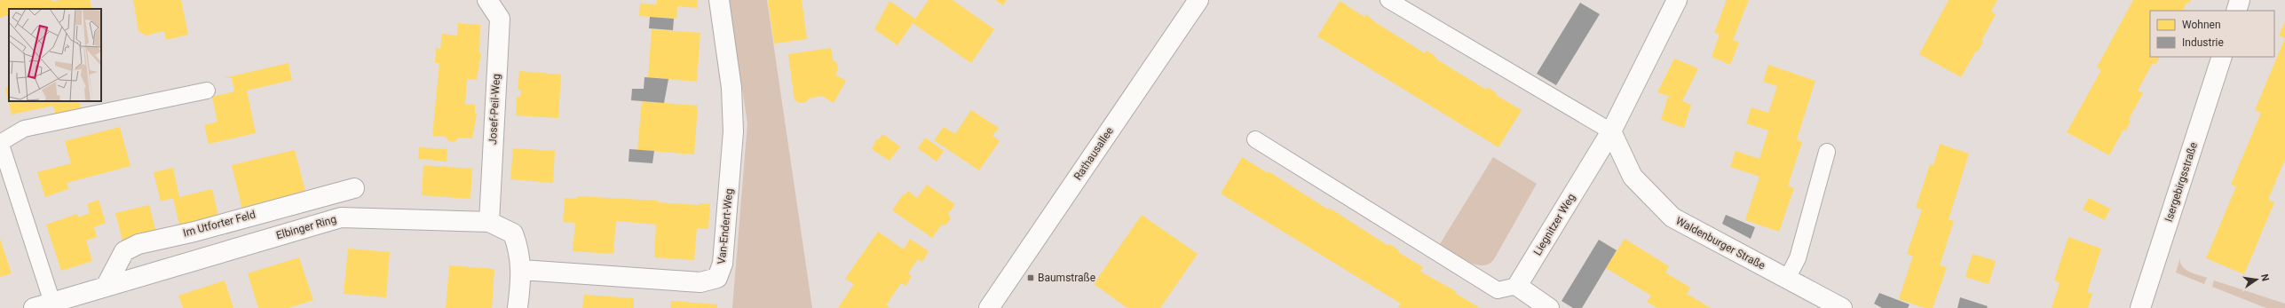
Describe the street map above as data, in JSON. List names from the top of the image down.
{
  "streets": {
    "street": [
      "Josef-Peil-Weg",
      "Rathausallee",
      "Isergebirgsstraße",
      "Im Utforter Feld",
      "Liegnitzer Weg",
      "Van-Endert-Weg",
      "Elbinger Ring",
      "Waldenburger Straße"
    ]
  },
  "crossings": [
    ["Josef-Peil-Weg", "Elbinger Ring"],
    ["Im Utforter Feld", "Elbinger Ring"],
    ["Liegnitzer Weg", "Waldenburger Straße"],
    ["Van-Endert-Weg", "Elbinger Ring"]
  ],
  "places": {
    "transit": ["Baumstraße"]
  },
  "legend": ["Wohnen", "Industrie"],
  "north": "right"
}
